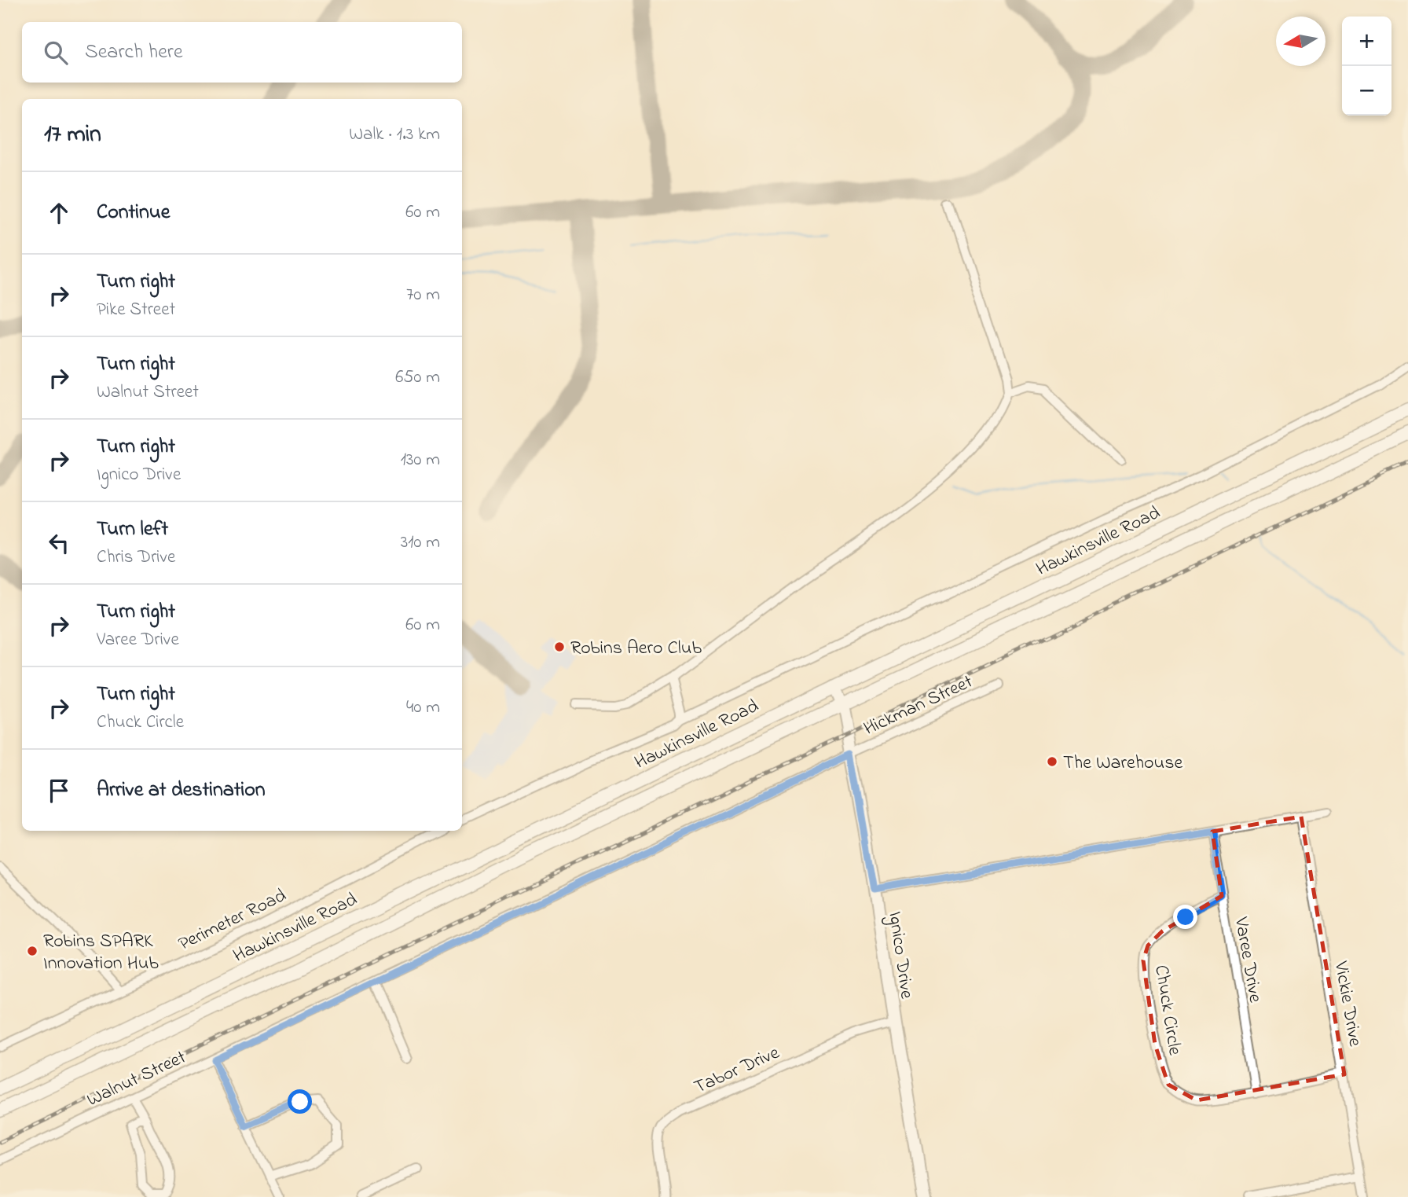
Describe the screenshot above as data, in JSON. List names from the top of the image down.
{
  "streets": {
    "main road": ["Hawkinsville Road"],
    "street": [
      "Hickman Street",
      "Perimeter Road",
      "Ignico Drive",
      "Varee Drive",
      "Vickie Drive",
      "Chuck Circle",
      "Tabor Drive",
      "Walnut Street"
    ]
  },
  "crossings": [
    ["Hawkinsville Road", "Ignico Drive"],
    ["Hickman Street", "Ignico Drive"],
    ["Hickman Street", "Walnut Street"],
    ["Ignico Drive", "Tabor Drive"],
    ["Ignico Drive", "Walnut Street"],
    ["Varee Drive", "Chuck Circle"],
    ["Vickie Drive", "Chuck Circle"]
  ],
  "places": ["Robins Aero Club", "The Warehouse", "Robins SPARK Innovation Hub"],
  "north": "left",
  "page": {
    "map_buttons": ["+", "−"],
    "search": "Search here",
    "heading": ["17 min", "Walk · 1.3 km"],
    "list": [
      ["Continue", "60 m"],
      ["Turn right", "Pike Street", "70 m"],
      ["Turn right", "Walnut Street", "650 m"],
      ["Turn right", "Ignico Drive", "130 m"],
      ["Turn left", "Chris Drive", "310 m"],
      ["Turn right", "Varee Drive", "60 m"],
      ["Turn right", "Chuck Circle", "40 m"],
      "Arrive at destination"
    ]
  }
}
